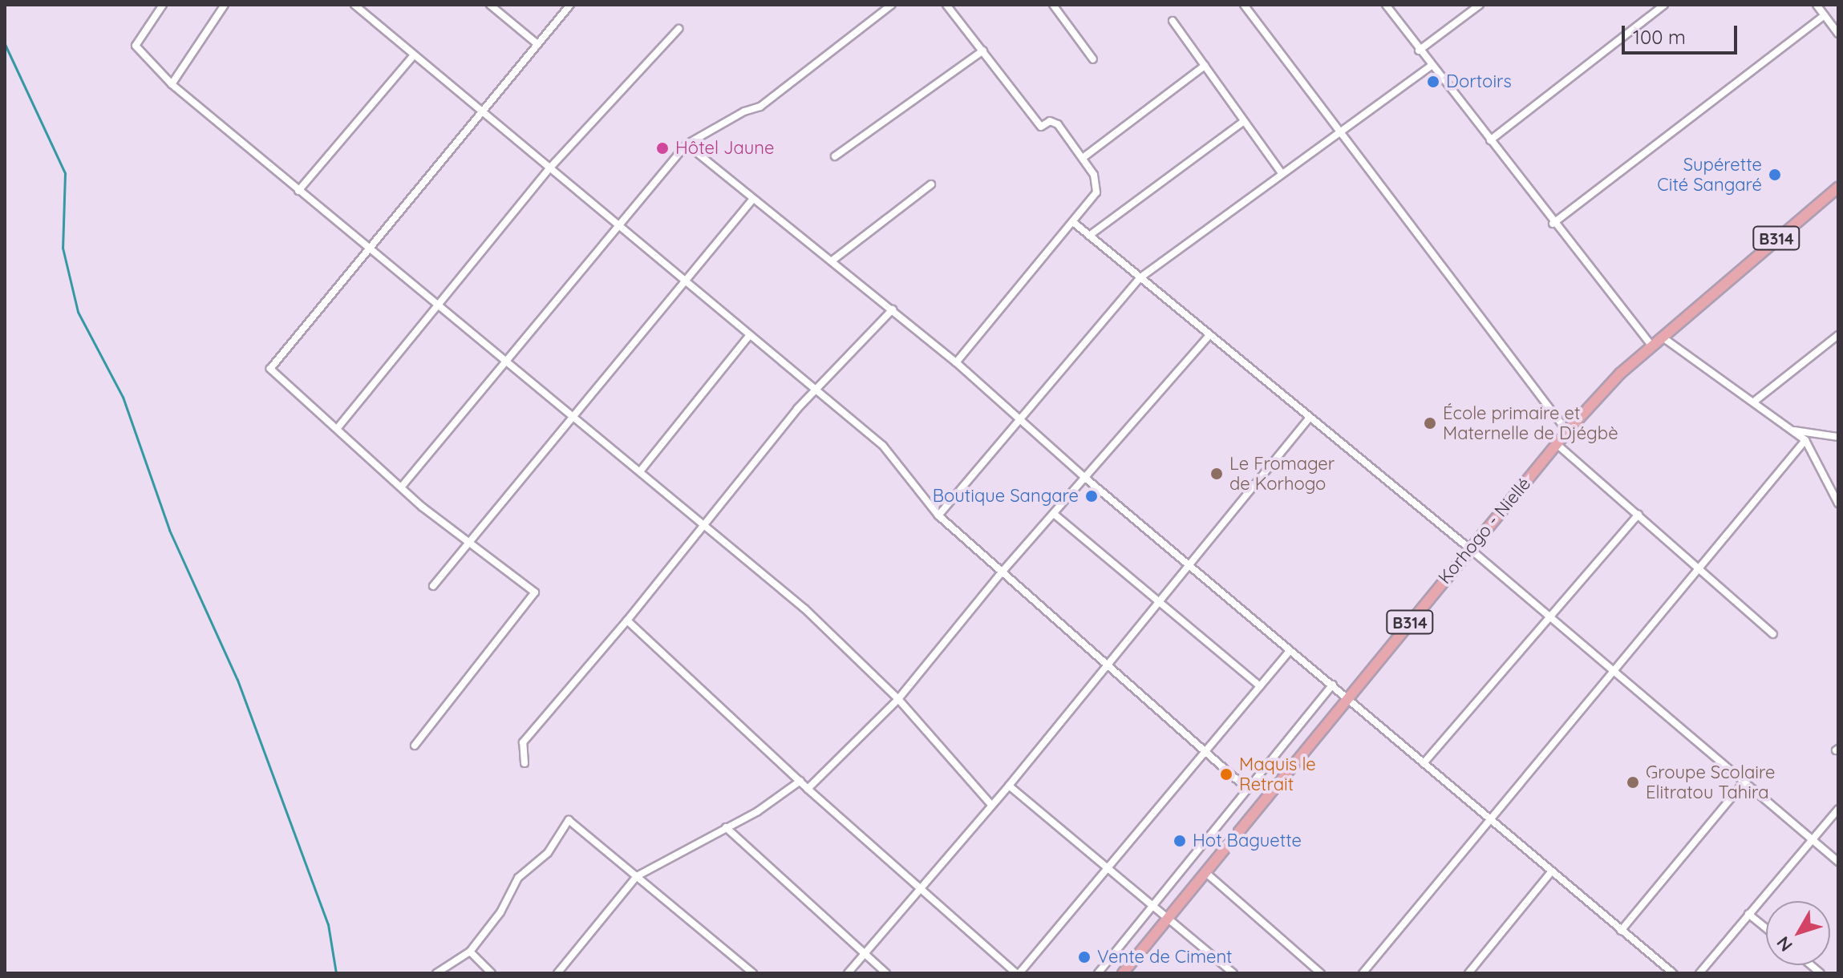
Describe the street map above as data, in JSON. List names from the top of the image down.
{
  "streets": {
    "main road": ["B314", "Korhogo - Niellé"]
  },
  "places": [
    "Dortoirs",
    "Hôtel Jaune",
    "Supérette Cité Sangaré",
    "École primaire et Maternelle de Djégbè",
    "Le Fromager de Korhogo",
    "Boutique Sangare",
    "Maquis le Retrait",
    "Groupe Scolaire Elitratou Tahira",
    "Hot Baguette",
    "Vente de Ciment"
  ],
  "scale_bar": "100 m",
  "north": "bottom left"
}
